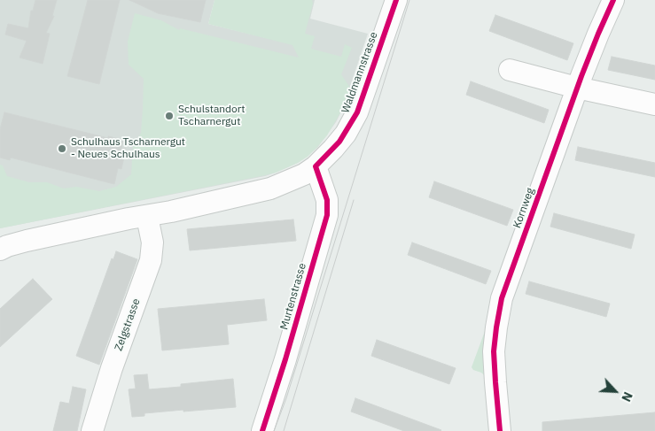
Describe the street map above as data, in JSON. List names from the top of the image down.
{
  "streets": {
    "street": [
      "Waldmannstrasse",
      "Kornweg",
      "Murtenstrasse",
      "Zelgstrasse"
    ]
  },
  "crossings": [
    ["Waldmannstrasse", "Murtenstrasse"],
    ["Waldmannstrasse", "Zelgstrasse"]
  ],
  "places": ["Schulstandort Tscharnergut", "Schulhaus Tscharnergut - Neues Schulhaus"],
  "north": "bottom right"
}
